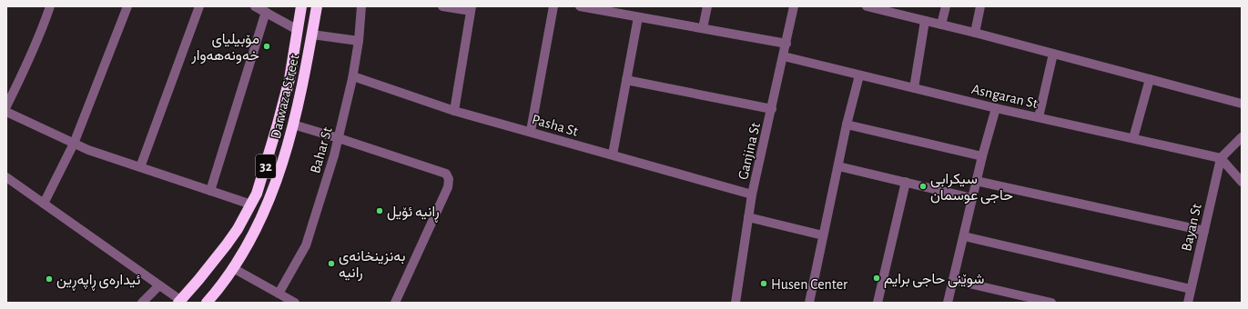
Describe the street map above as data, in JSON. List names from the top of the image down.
{
  "streets": {
    "highway": ["Darwaza Street", "32"],
    "street": [
      "Asngaran St",
      "Pasha St",
      "Bahar St",
      "Ganjina St",
      "Bayan St"
    ]
  },
  "crossings": [
    ["Asngaran St", "Ganjina St"],
    ["Asngaran St", "Bayan St"],
    ["Pasha St", "Bahar St"],
    ["Pasha St", "Ganjina St"]
  ],
  "places": [
    "مۆبیلیای خەونەهەوار",
    "سیکرابی حاجی عوسمان",
    "ڕانیە ئۆیل",
    "بەنزینخانەی رانیە",
    "شوێنی حاجی برایم",
    "ئیدارەی ڕاپەڕین",
    "Husen Center"
  ]
}
